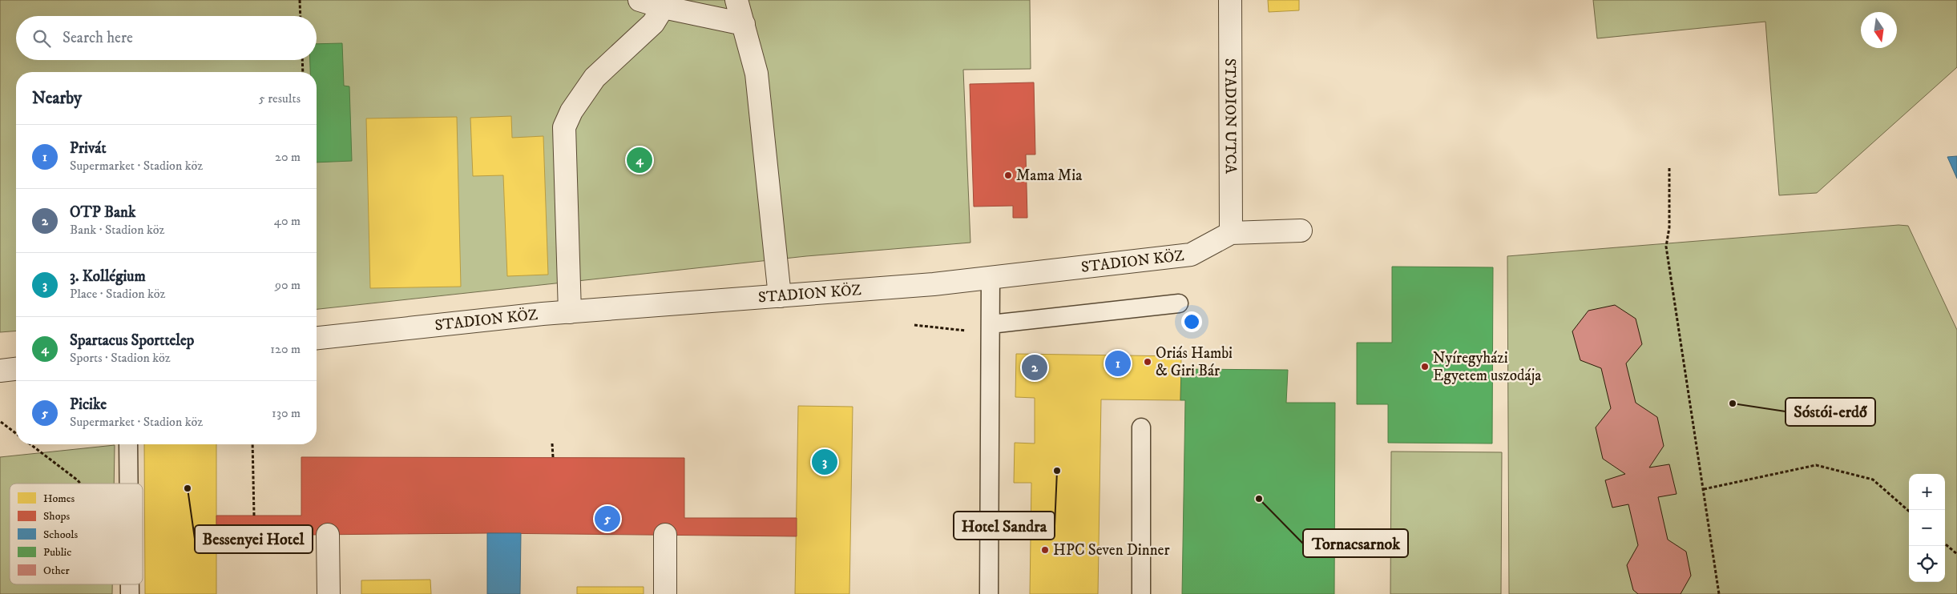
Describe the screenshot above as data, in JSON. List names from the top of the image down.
{
  "streets": {
    "street": ["STADION UTCA", "STADION KÖZ"]
  },
  "crossings": [
    ["STADION UTCA", "STADION KÖZ"]
  ],
  "places": [
    "Mama Mia",
    "Oriás Hambi & Giri Bár",
    "Nyíregyházi Egyetem uszodája",
    "Sóstói-erdő",
    "Hotel Sandra",
    "Bessenyei Hotel",
    "Tornacsarnok",
    "HPC Seven Dinner"
  ],
  "legend": [
    "Homes",
    "Shops",
    "Schools",
    "Public",
    "Other"
  ],
  "north": "bottom",
  "page": {
    "search": "Search here",
    "heading": ["Nearby", "5 results"],
    "list": [
      {
        "mark": "1",
        "name": "Privát",
        "note": "Supermarket · Stadion köz",
        "value": "20 m"
      },
      {
        "mark": "2",
        "name": "OTP Bank",
        "note": "Bank · Stadion köz",
        "value": "40 m"
      },
      {
        "mark": "3",
        "name": "3. Kollégium",
        "note": "Place · Stadion köz",
        "value": "90 m"
      },
      {
        "mark": "4",
        "name": "Spartacus Sporttelep",
        "note": "Sports · Stadion köz",
        "value": "120 m"
      },
      {
        "mark": "5",
        "name": "Picike",
        "note": "Supermarket · Stadion köz",
        "value": "130 m"
      }
    ],
    "pins": [
      "4",
      "1",
      "2",
      "3",
      "5"
    ],
    "map_buttons": ["+", "−"]
  }
}
